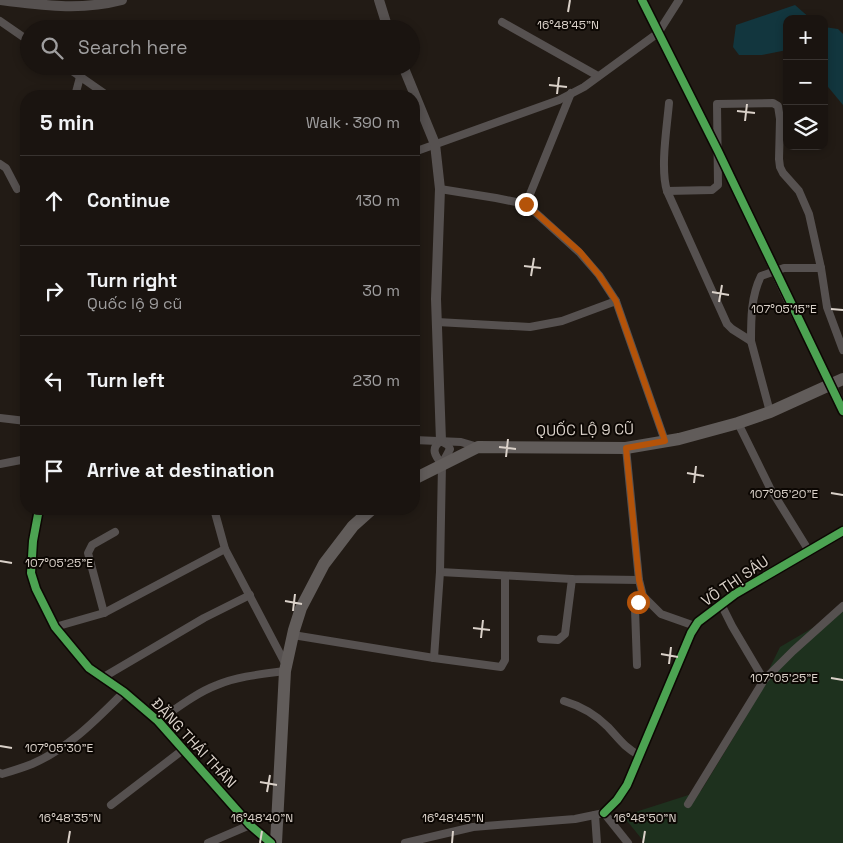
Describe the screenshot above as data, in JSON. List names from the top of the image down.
{
  "streets": {
    "main road": ["QUỐC LỘ 9 CŨ"],
    "street": ["VÕ THỊ SÁU", "ĐẶNG THÁI THÂN"]
  },
  "page": {
    "map_buttons": ["+", "−"],
    "search": "Search here",
    "heading": ["5 min", "Walk · 390 m"],
    "list": [
      ["Continue", "130 m"],
      ["Turn right", "Quốc lộ 9 cũ", "30 m"],
      ["Turn left", "230 m"],
      "Arrive at destination"
    ]
  },
  "coordinates": [
    "16°48'45\"N",
    "107°05'15\"E",
    "107°05'20\"E",
    "107°05'25\"E",
    "107°05'30\"E",
    "16°48'35\"N",
    "16°48'40\"N",
    "16°48'50\"N"
  ]
}
